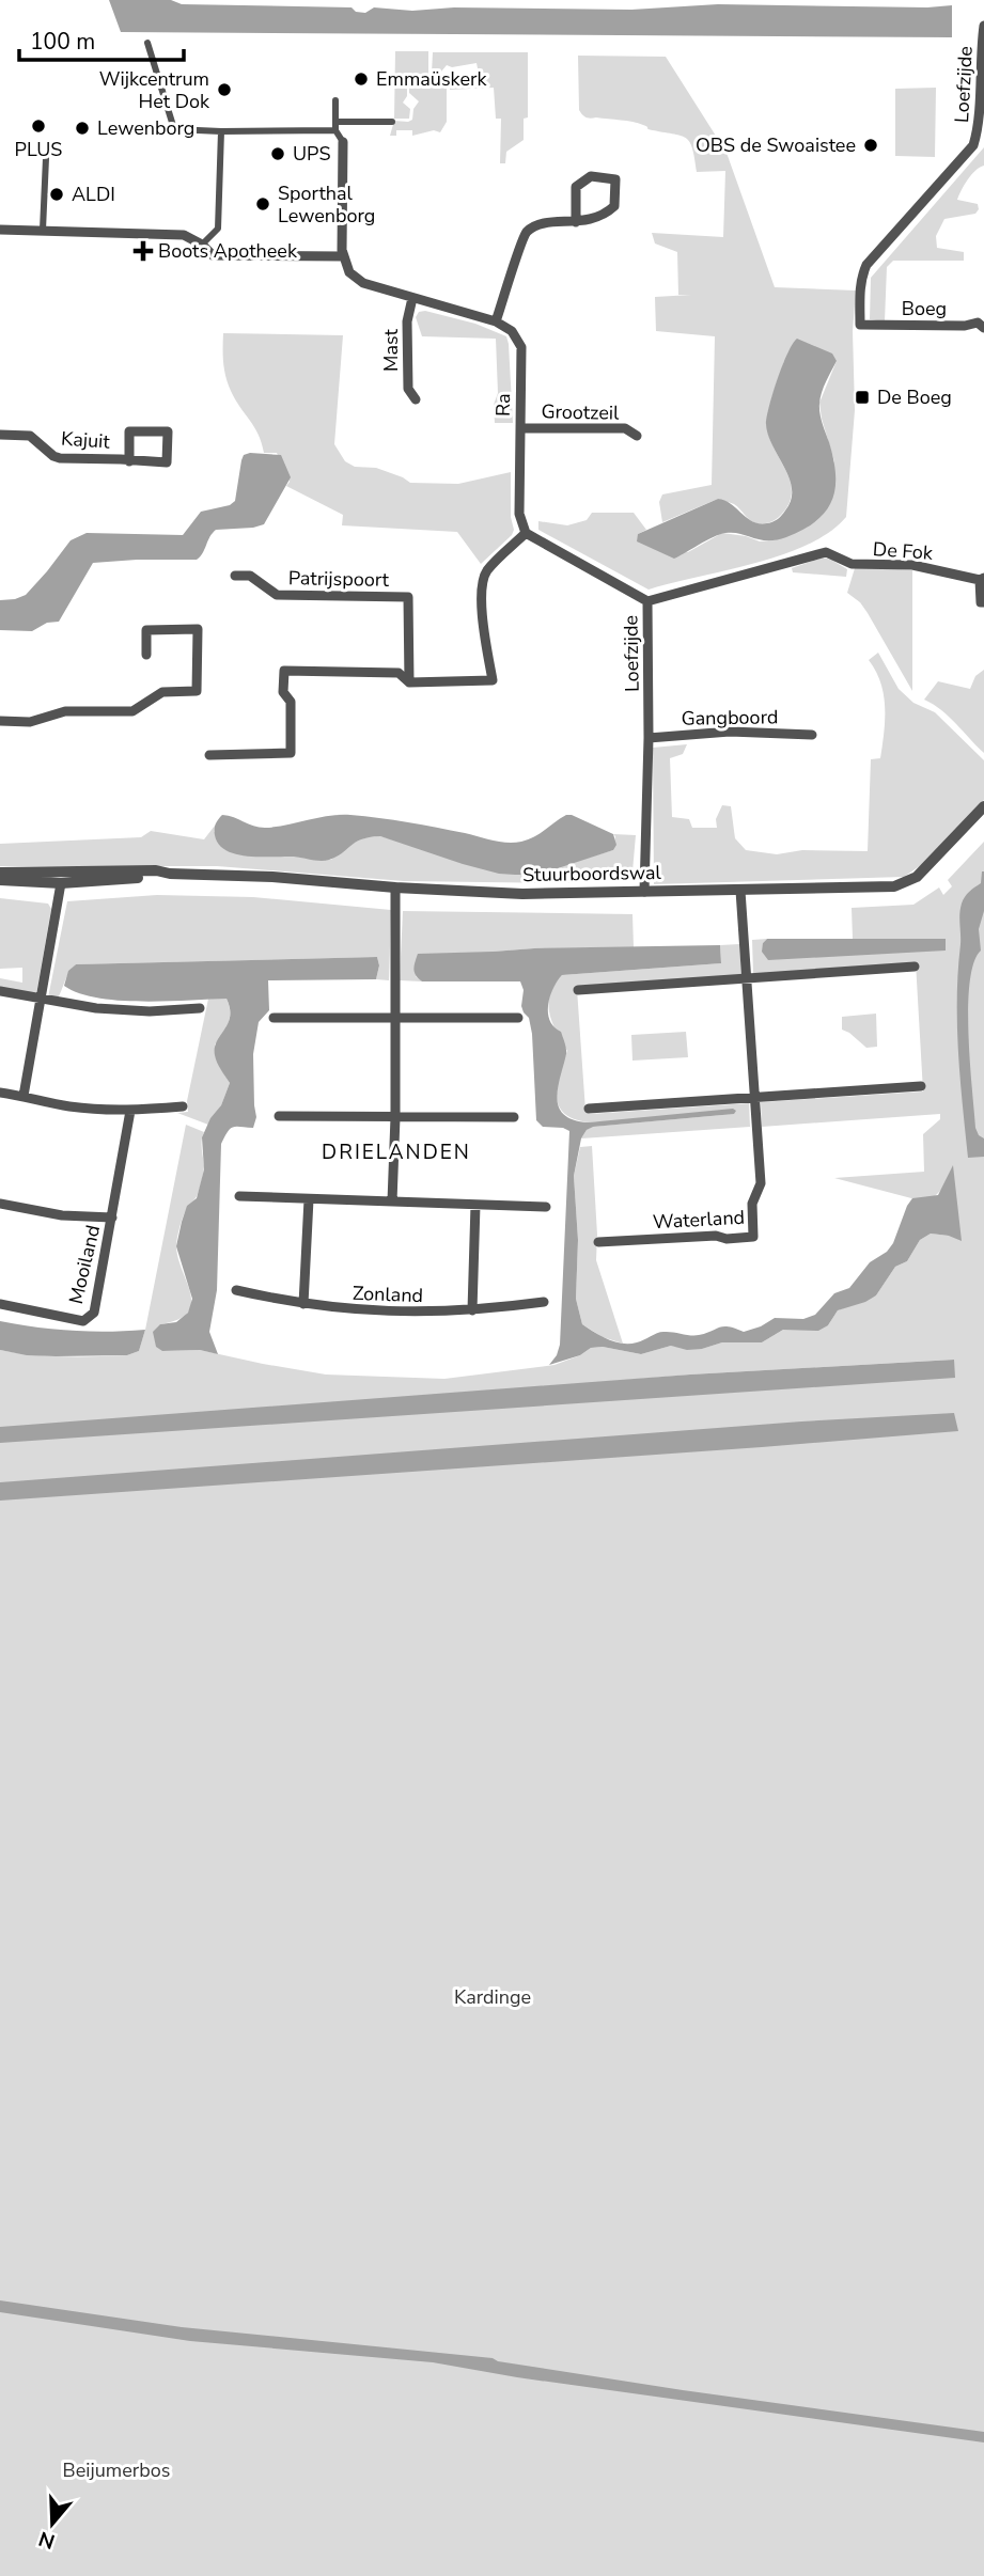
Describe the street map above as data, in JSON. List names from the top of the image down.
{
  "streets": {
    "street": [
      "Loefzijde",
      "Boeg",
      "Mast",
      "Ra",
      "Grootzeil",
      "Kajuit",
      "De Fok",
      "Patrijspoort",
      "Gangboord",
      "Stuurboordswal",
      "Waterland",
      "Mooiland",
      "Zonland"
    ]
  },
  "crossings": [
    ["Loefzijde", "Boeg"],
    ["Loefzijde", "De Fok"],
    ["Loefzijde", "Gangboord"],
    ["Loefzijde", "Stuurboordswal"],
    ["Mast", "Ra"],
    ["Ra", "Grootzeil"],
    ["Stuurboordswal", "Waterland"]
  ],
  "districts": ["DRIELANDEN"],
  "parks": ["Kardinge", "Beijumerbos"],
  "places": {
    "other": [
      "Emmaüskerk",
      "Wijkcentrum Het Dok",
      "PLUS",
      "Lewenborg",
      "OBS de Swoaistee",
      "UPS",
      "ALDI",
      "Sporthal Lewenborg"
    ],
    "health": ["Boots Apotheek"],
    "transit": ["De Boeg"]
  },
  "scale_bar": "100 m",
  "north": "bottom"
}
